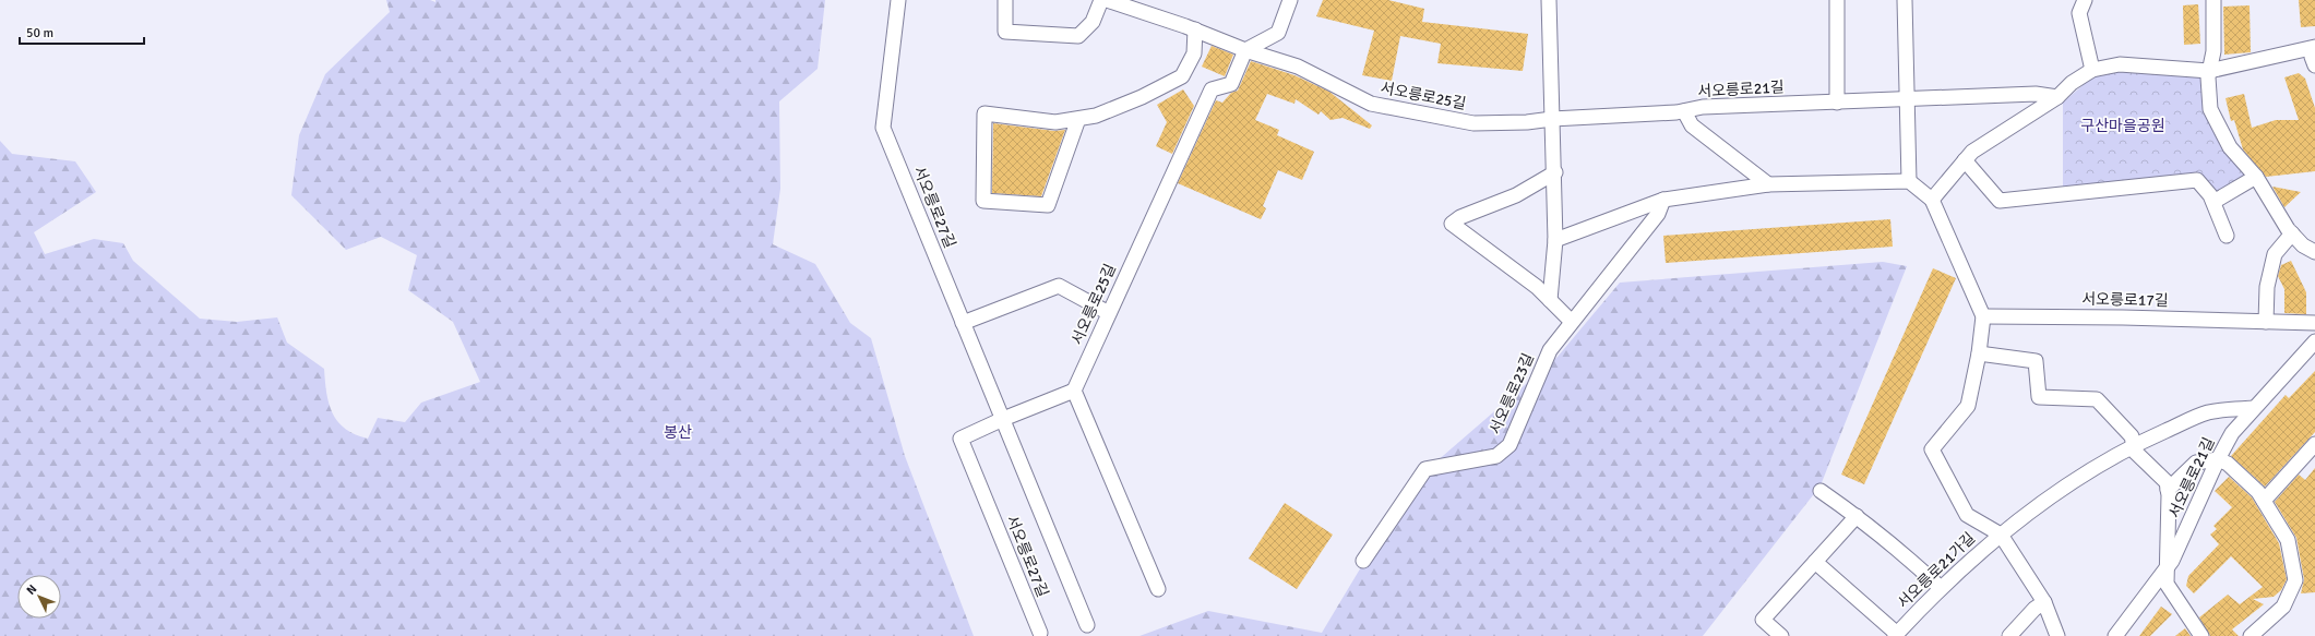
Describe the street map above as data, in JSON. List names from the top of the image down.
{
  "streets": {
    "street": [
      "서오릉로21길",
      "서오릉로25길",
      "서오릉로27길",
      "서오릉로17길",
      "서오릉로23길",
      "서오릉로21가길"
    ]
  },
  "crossings": [
    ["서오릉로21길", "서오릉로25길"]
  ],
  "parks": ["구산마을공원", "봉산"],
  "scale_bar": "50 m",
  "north": "top left"
}
